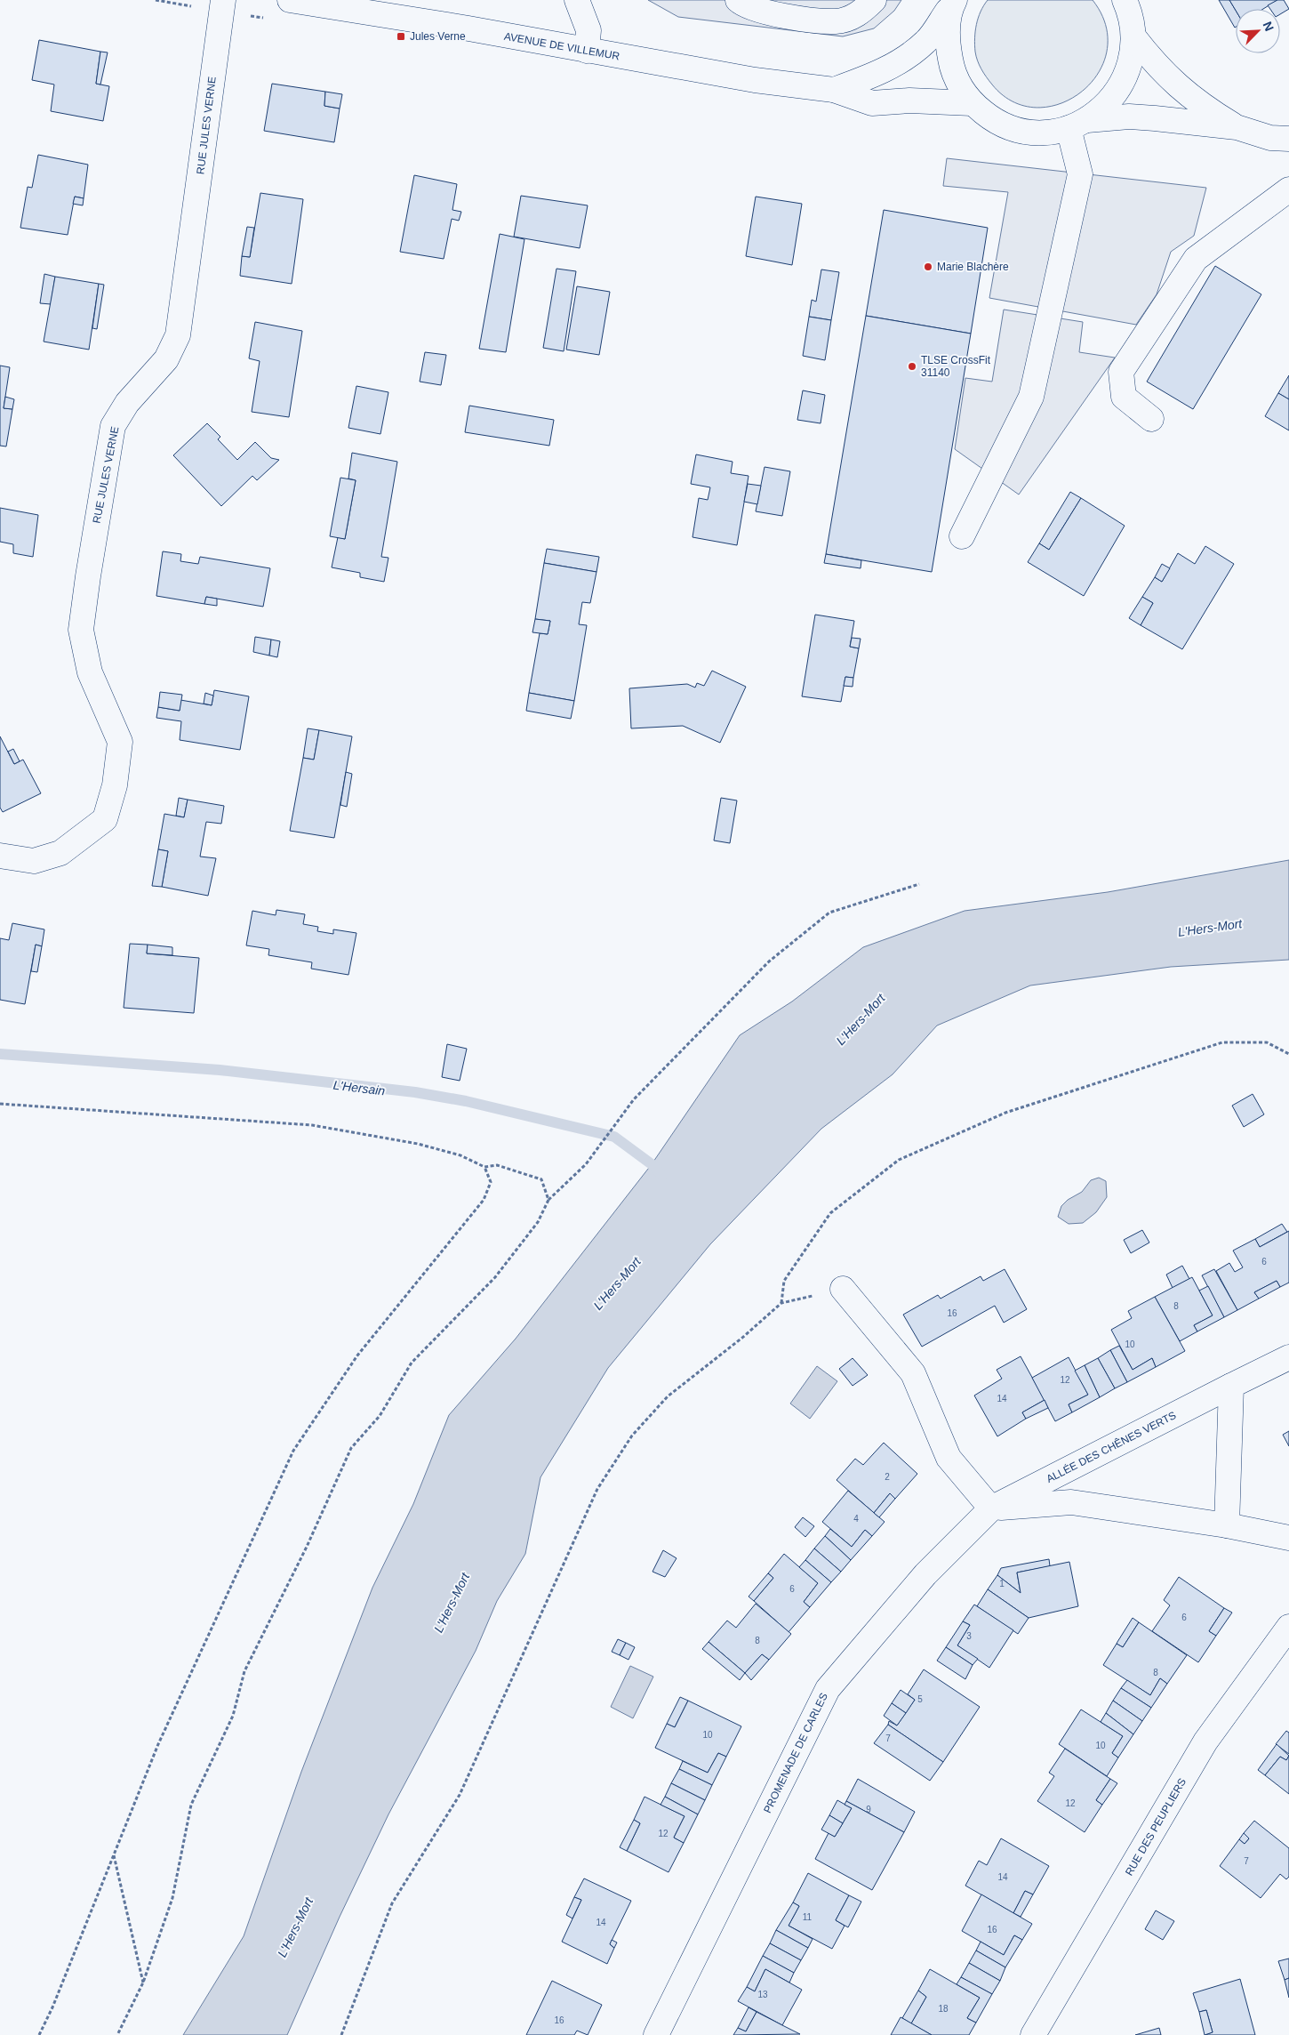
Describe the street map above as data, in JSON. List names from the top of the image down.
{
  "streets": {
    "street": [
      "AVENUE DE VILLEMUR",
      "RUE JULES VERNE",
      "ALLÉE DES CHÊNES VERTS",
      "PROMENADE DE CARLES",
      "RUE DES PEUPLIERS"
    ]
  },
  "crossings": [
    ["ALLÉE DES CHÊNES VERTS", "PROMENADE DE CARLES"]
  ],
  "water": ["L'Hers-Mort", "L'Hersain"],
  "places": {
    "transit": ["Jules Verne"],
    "other": ["Marie Blachère", "TLSE CrossFit 31140"]
  },
  "house_numbers": [
    "6",
    "8",
    "16",
    "10",
    "12",
    "14",
    "2",
    "4",
    "1",
    "6",
    "6",
    "3",
    "8",
    "8",
    "5",
    "10",
    "7",
    "10",
    "12",
    "9",
    "12",
    "7",
    "14",
    "11",
    "14",
    "16",
    "13",
    "18",
    "16"
  ],
  "north": "top right"
}
